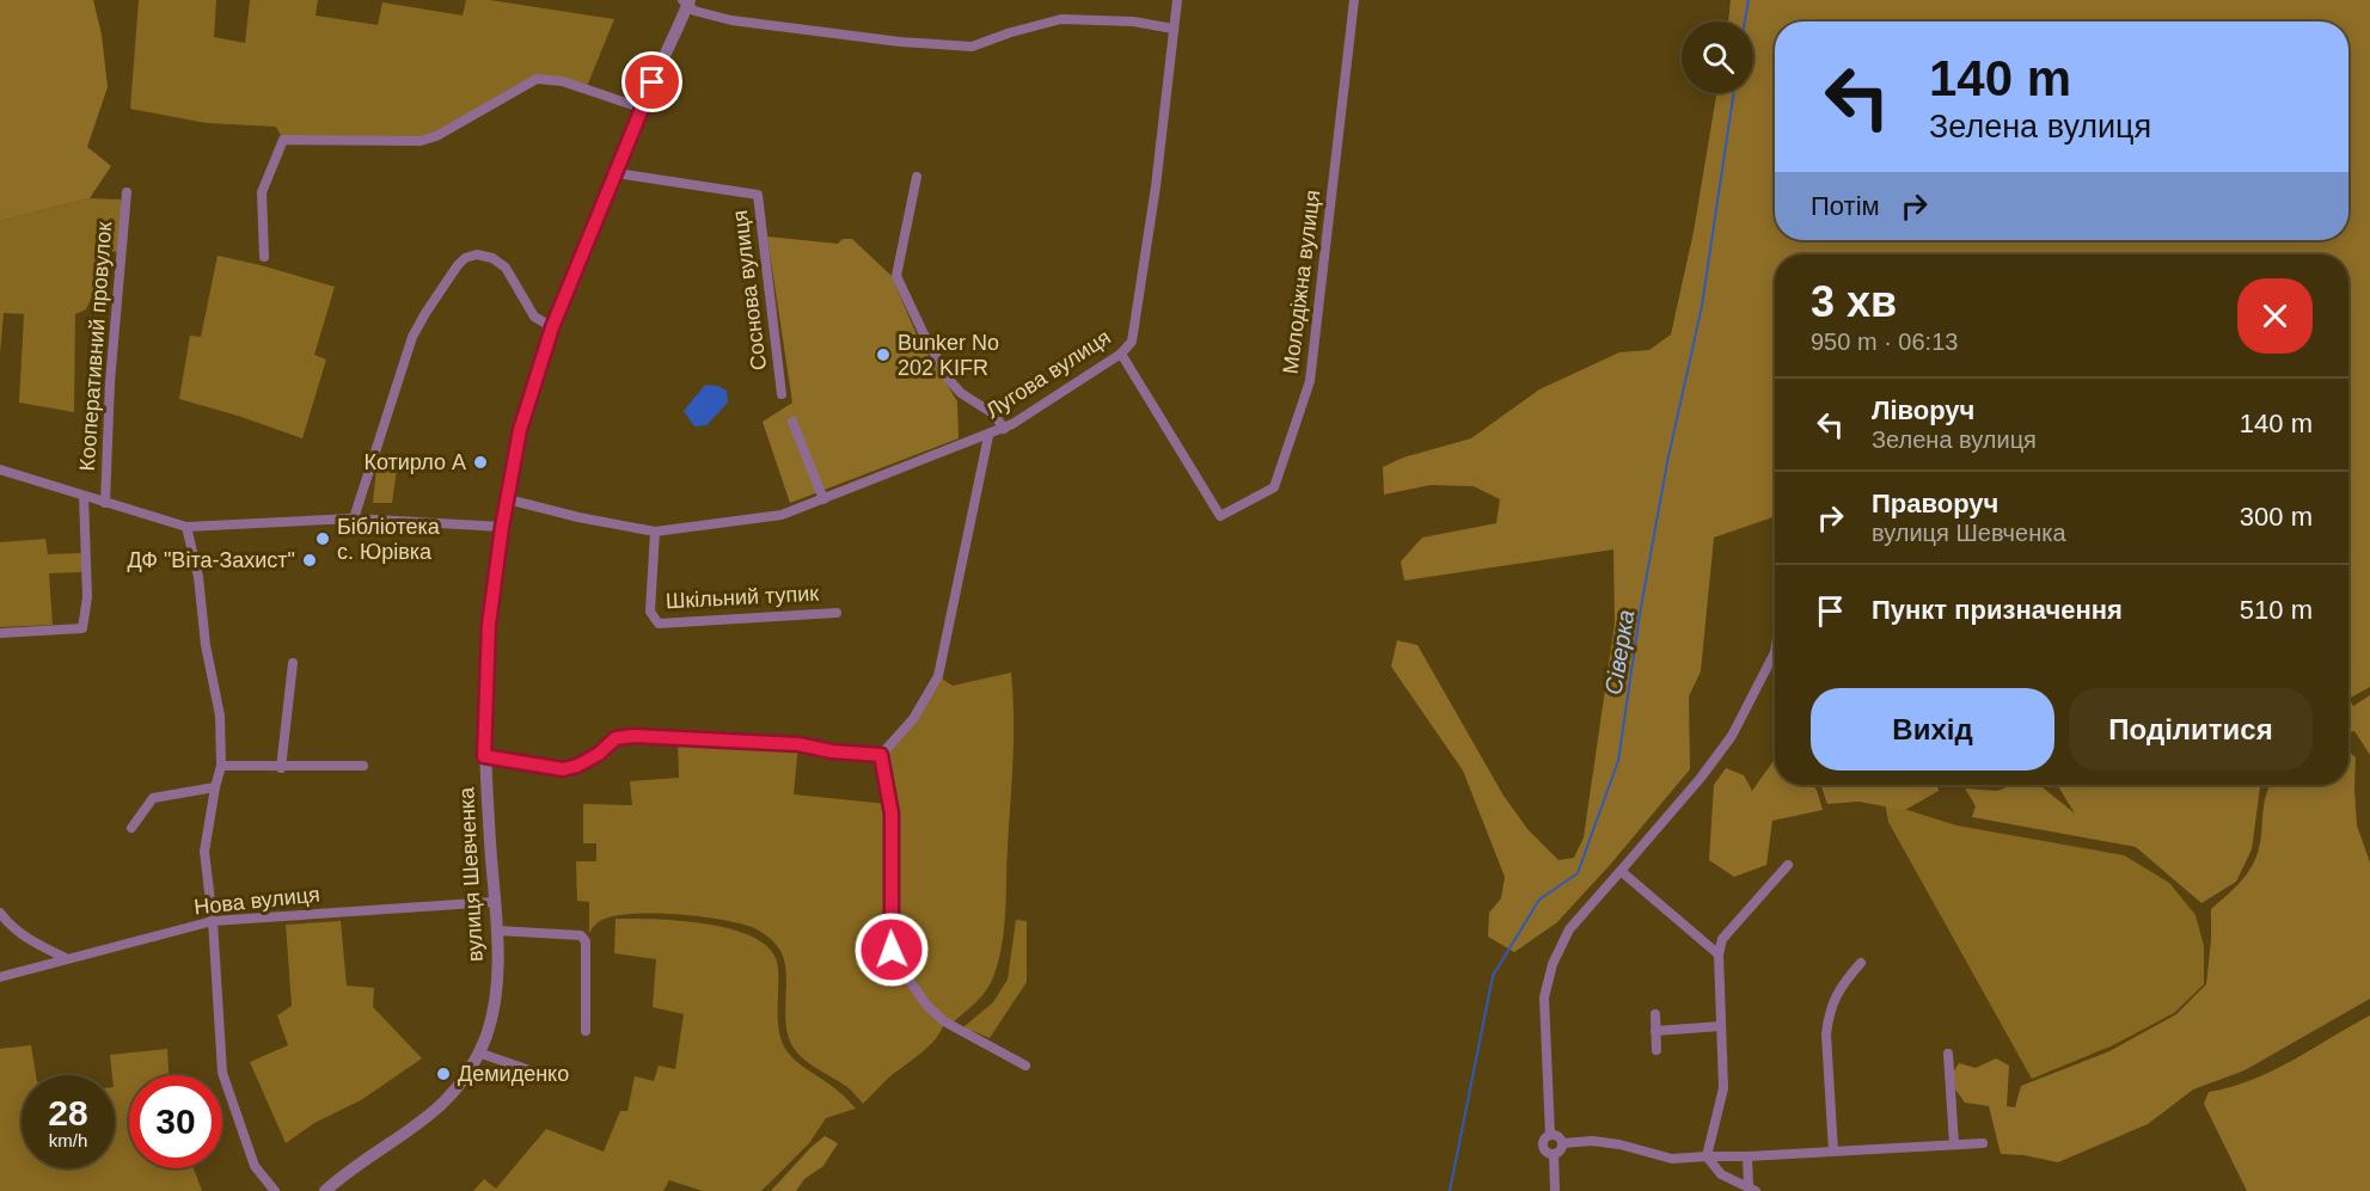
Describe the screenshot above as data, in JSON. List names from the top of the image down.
{
  "streets": {
    "street": [
      "Молодіжна вулиця",
      "Соснова вулиця",
      "Кооперативний провулок",
      "Лугова вулиця",
      "Шкільний тупик",
      "вулиця Шевченка",
      "Нова вулиця"
    ]
  },
  "crossings": [
    ["Молодіжна вулиця", "Лугова вулиця"],
    ["Соснова вулиця", "вулиця Шевченка"],
    ["Лугова вулиця", "Шкільний тупик"],
    ["Лугова вулиця", "вулиця Шевченка"],
    ["вулиця Шевченка", "Нова вулиця"]
  ],
  "water": ["Сіверка"],
  "places": [
    "Bunker No 202 KIFR",
    "Котирло А",
    "Бібліотека с. Юрівка",
    "ДФ \"Віта-Захист\"",
    "Демиденко"
  ],
  "page": {
    "turn": ["140 m", "Зелена вулиця"],
    "then": "Потім",
    "heading": ["3 хв", "950 m · 06:13"],
    "list": [
      {
        "name": "Ліворуч",
        "note": "Зелена вулиця",
        "value": "140 m"
      },
      {
        "name": "Праворуч",
        "note": "вулиця Шевченка",
        "value": "300 m"
      },
      {
        "name": "Пункт призначення",
        "value": "510 m"
      }
    ],
    "buttons": ["Вихід", "Поділитися"],
    "speed": "28 km/h",
    "limit": "30"
  }
}
